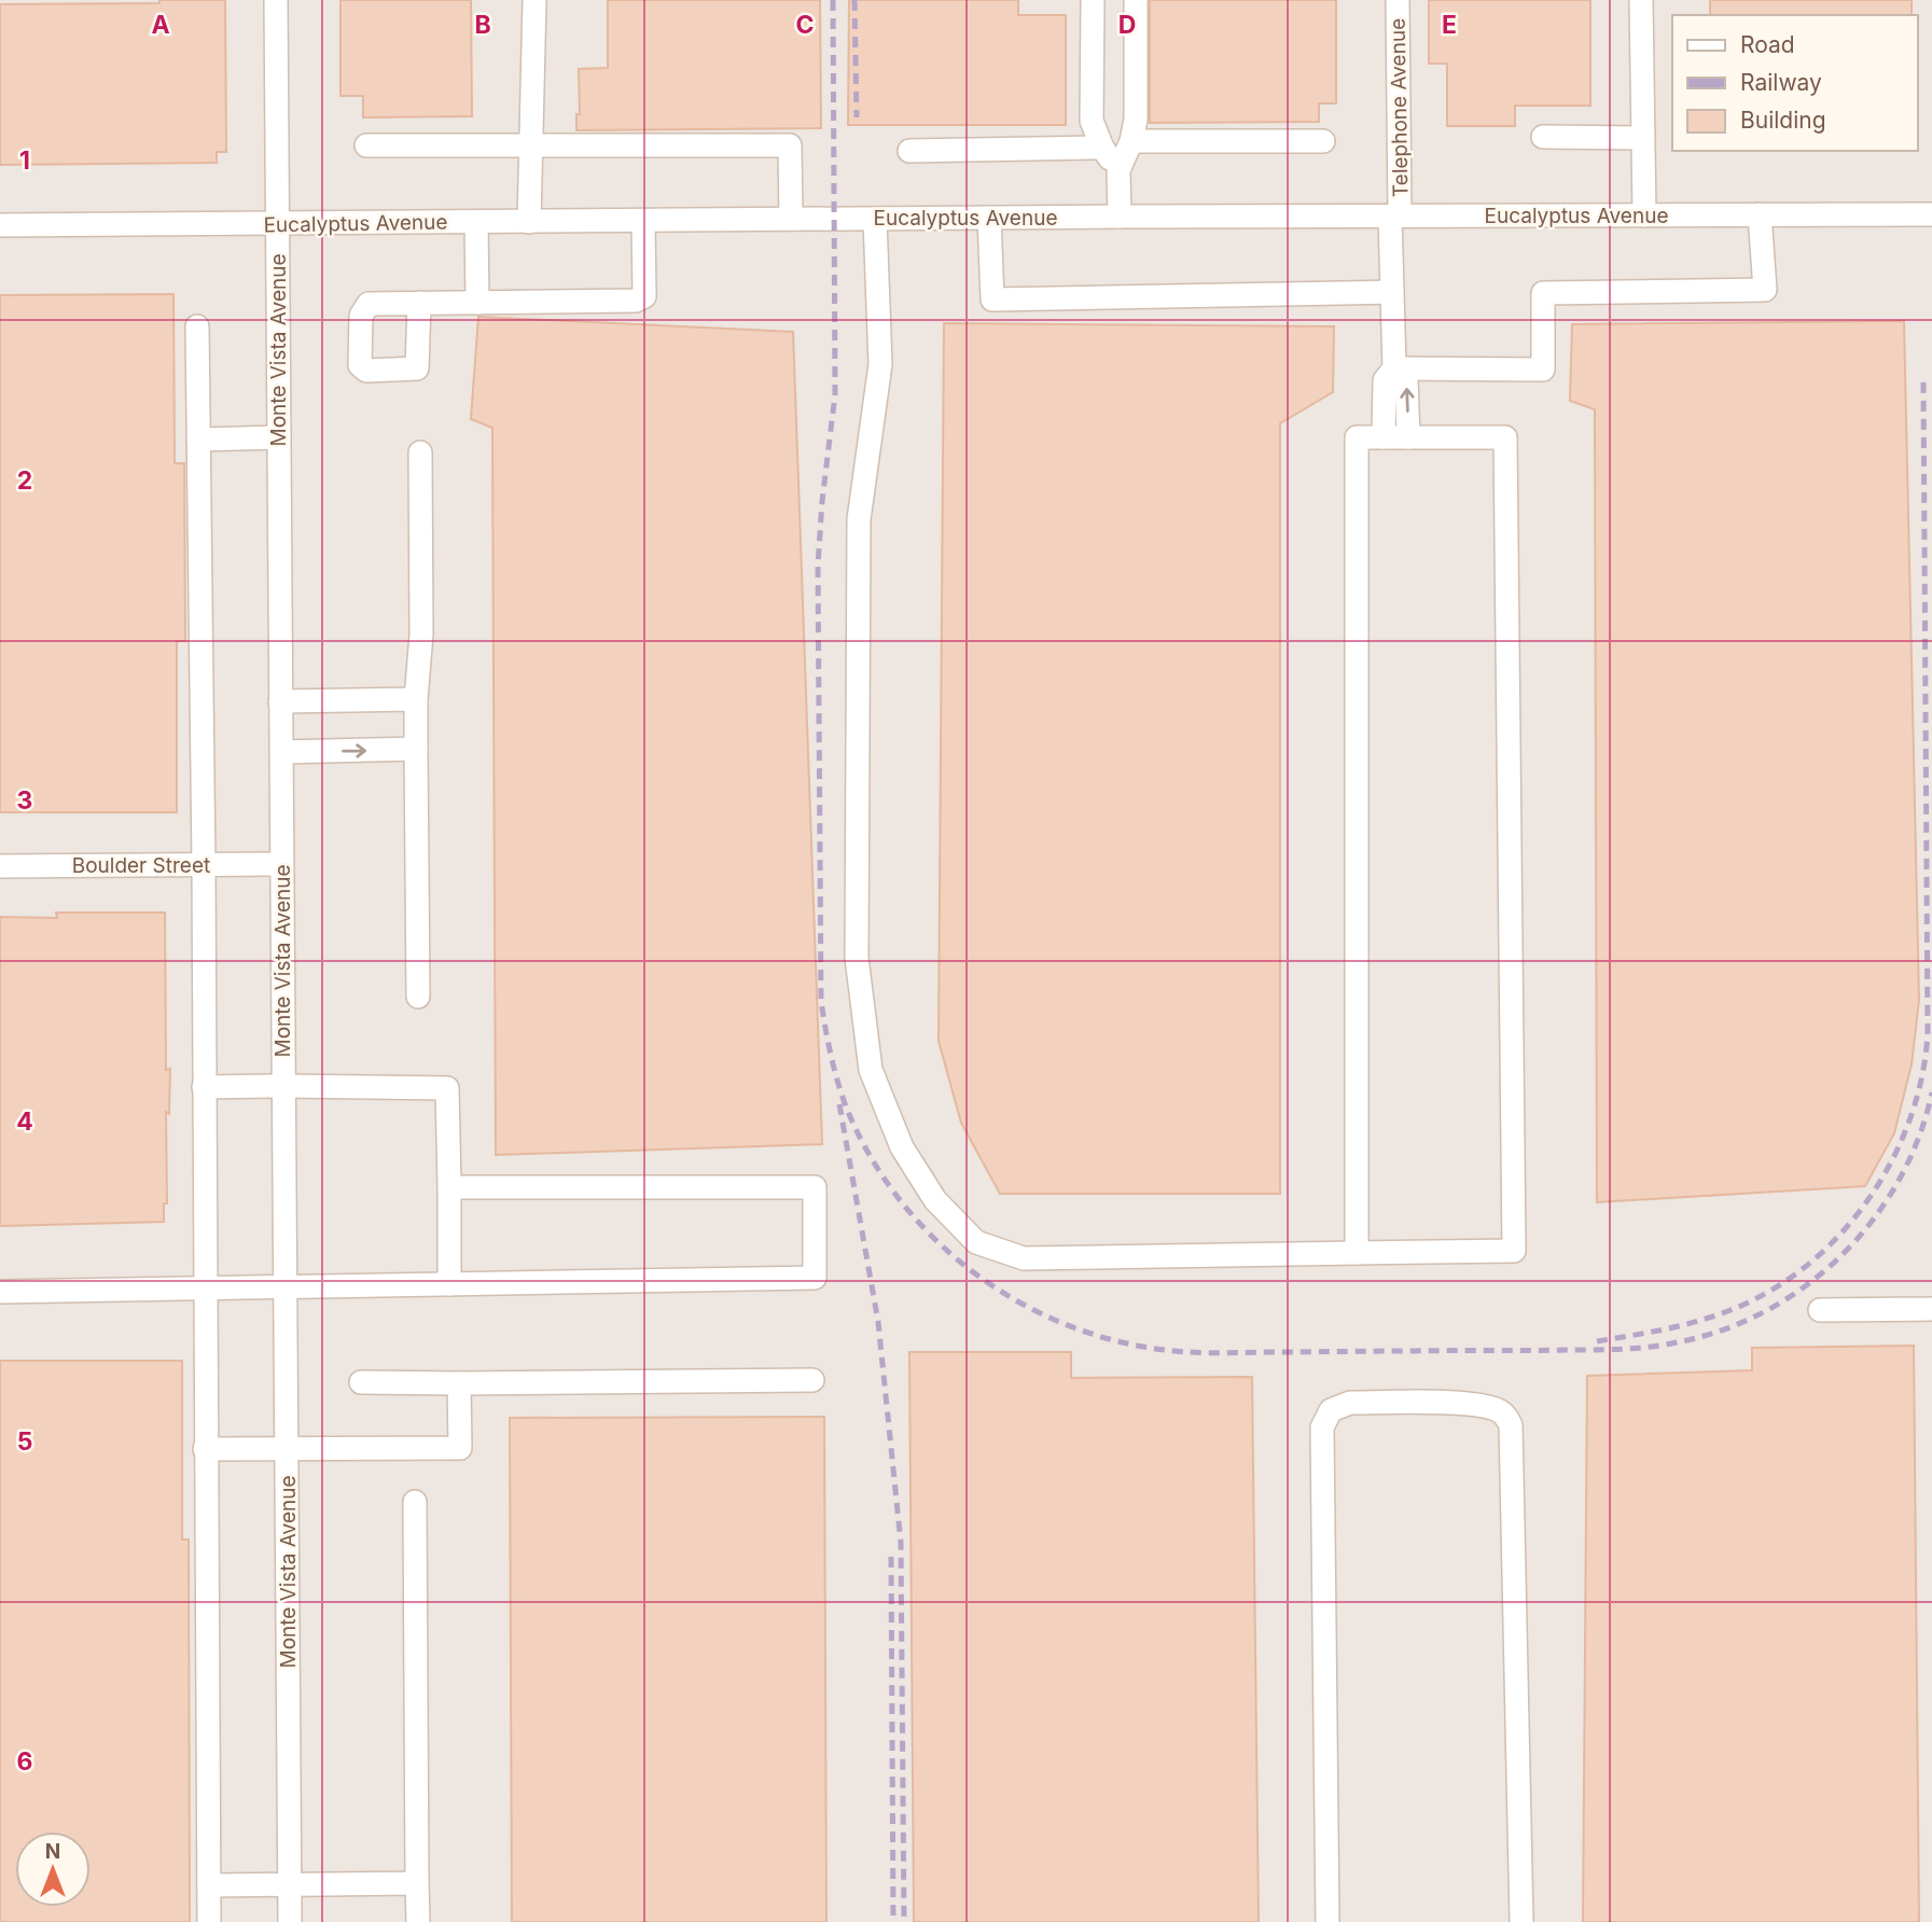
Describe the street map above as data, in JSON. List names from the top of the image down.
{
  "streets": {
    "street": [
      "Telephone Avenue",
      "Eucalyptus Avenue",
      "Monte Vista Avenue",
      "Boulder Street"
    ]
  },
  "crossings": [
    ["Telephone Avenue", "Eucalyptus Avenue"],
    ["Eucalyptus Avenue", "Monte Vista Avenue"],
    ["Monte Vista Avenue", "Boulder Street"]
  ],
  "legend": ["Road", "Railway", "Building"],
  "north": "top",
  "grid": {
    "columns": [
      "A",
      "B",
      "C",
      "D",
      "E"
    ],
    "rows": [
      "1",
      "2",
      "3",
      "4",
      "5",
      "6"
    ]
  }
}
